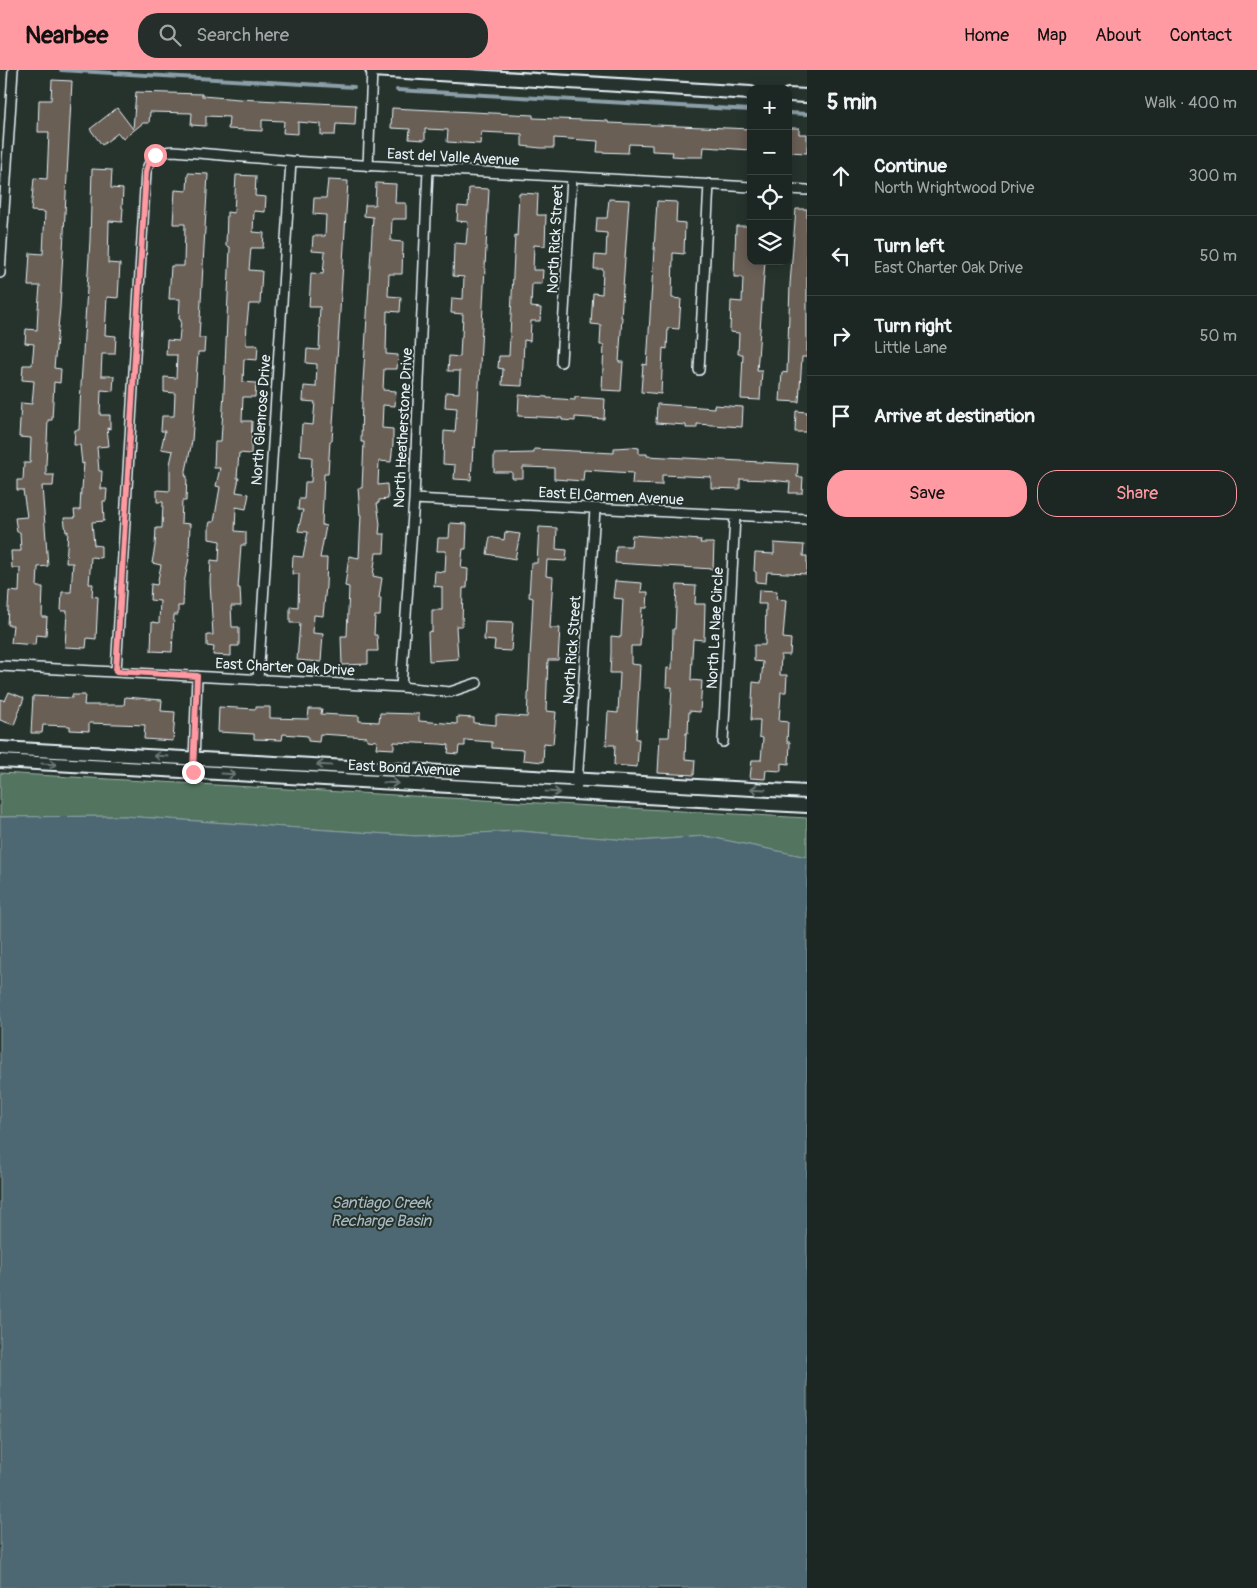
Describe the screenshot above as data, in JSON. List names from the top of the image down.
{
  "streets": {
    "street": [
      "East del Valle Avenue",
      "North Rick Street",
      "North Glenrose Drive",
      "North Heatherstone Drive",
      "East El Carmen Avenue",
      "North La Nae Circle",
      "East Charter Oak Drive",
      "East Bond Avenue"
    ]
  },
  "crossings": [
    ["East del Valle Avenue", "North Rick Street"],
    ["East del Valle Avenue", "North Glenrose Drive"],
    ["East del Valle Avenue", "North Heatherstone Drive"],
    ["East del Valle Avenue", "East Charter Oak Drive"],
    ["North Rick Street", "East El Carmen Avenue"],
    ["North Rick Street", "East Bond Avenue"],
    ["North Glenrose Drive", "East Charter Oak Drive"],
    ["North Heatherstone Drive", "East El Carmen Avenue"],
    ["North Heatherstone Drive", "East Charter Oak Drive"],
    ["East El Carmen Avenue", "North La Nae Circle"]
  ],
  "water": ["Santiago Creek Recharge Basin"],
  "page": {
    "header": "Nearbee",
    "search": "Search here",
    "nav": [
      "Home",
      "Map",
      "About",
      "Contact"
    ],
    "heading": ["5 min", "Walk · 400 m"],
    "map_buttons": ["+", "−"],
    "list": [
      ["Continue", "North Wrightwood Drive", "300 m"],
      ["Turn left", "East Charter Oak Drive", "50 m"],
      ["Turn right", "Little Lane", "50 m"],
      "Arrive at destination"
    ],
    "buttons": ["Save", "Share"]
  }
}
